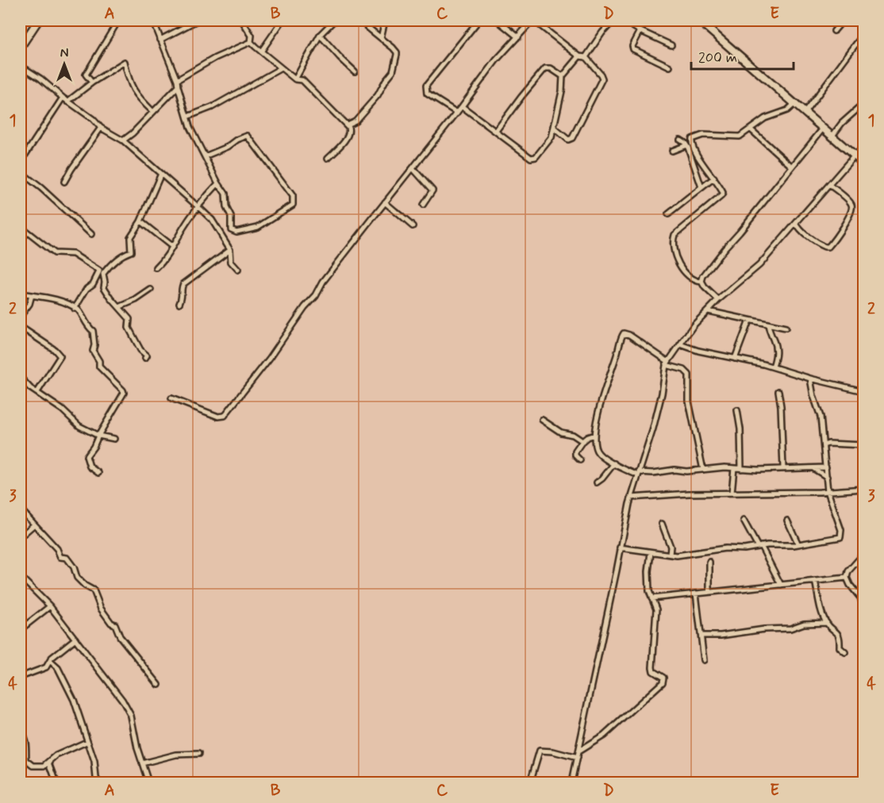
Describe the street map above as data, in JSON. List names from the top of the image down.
{
  "scale_bar": "200 m",
  "north": "top",
  "grid": {
    "columns": [
      "A",
      "B",
      "C",
      "D",
      "E"
    ],
    "rows": [
      "1",
      "2",
      "3",
      "4"
    ]
  }
}
